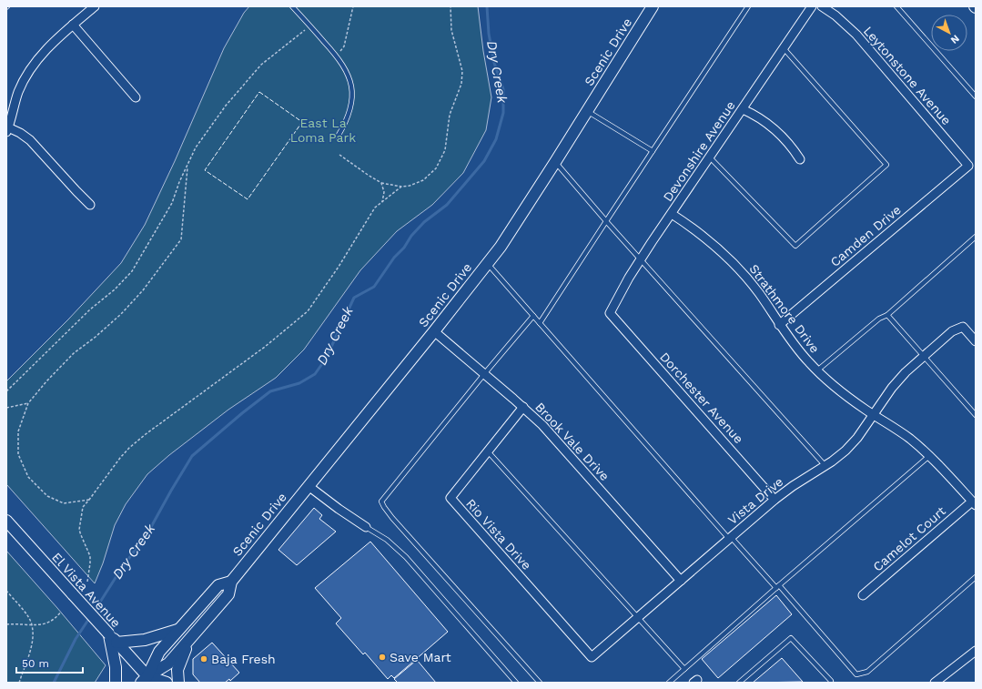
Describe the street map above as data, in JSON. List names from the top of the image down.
{
  "streets": {
    "main road": ["Scenic Drive", "El Vista Avenue"],
    "street": [
      "Leytonstone Avenue",
      "Devonshire Avenue",
      "Camden Drive",
      "Strathmore Drive",
      "Dorchester Avenue",
      "Brook Vale Drive",
      "Vista Drive",
      "Rio Vista Drive",
      "Camelot Court"
    ]
  },
  "crossings": [
    ["Scenic Drive", "Brook Vale Drive"],
    ["Scenic Drive", "El Vista Avenue"],
    ["Leytonstone Avenue", "Camden Drive"],
    ["Devonshire Avenue", "Strathmore Drive"],
    ["Devonshire Avenue", "Dorchester Avenue"],
    ["Camden Drive", "Strathmore Drive"],
    ["Strathmore Drive", "Vista Drive"],
    ["Strathmore Drive", "Camelot Court"],
    ["Dorchester Avenue", "Vista Drive"],
    ["Brook Vale Drive", "Vista Drive"],
    ["Brook Vale Drive", "Rio Vista Drive"],
    ["Vista Drive", "Rio Vista Drive"]
  ],
  "water": ["Dry Creek"],
  "parks": ["East La Loma Park"],
  "places": ["Save Mart", "Baja Fresh"],
  "scale_bar": "50 m",
  "north": "bottom right"
}
